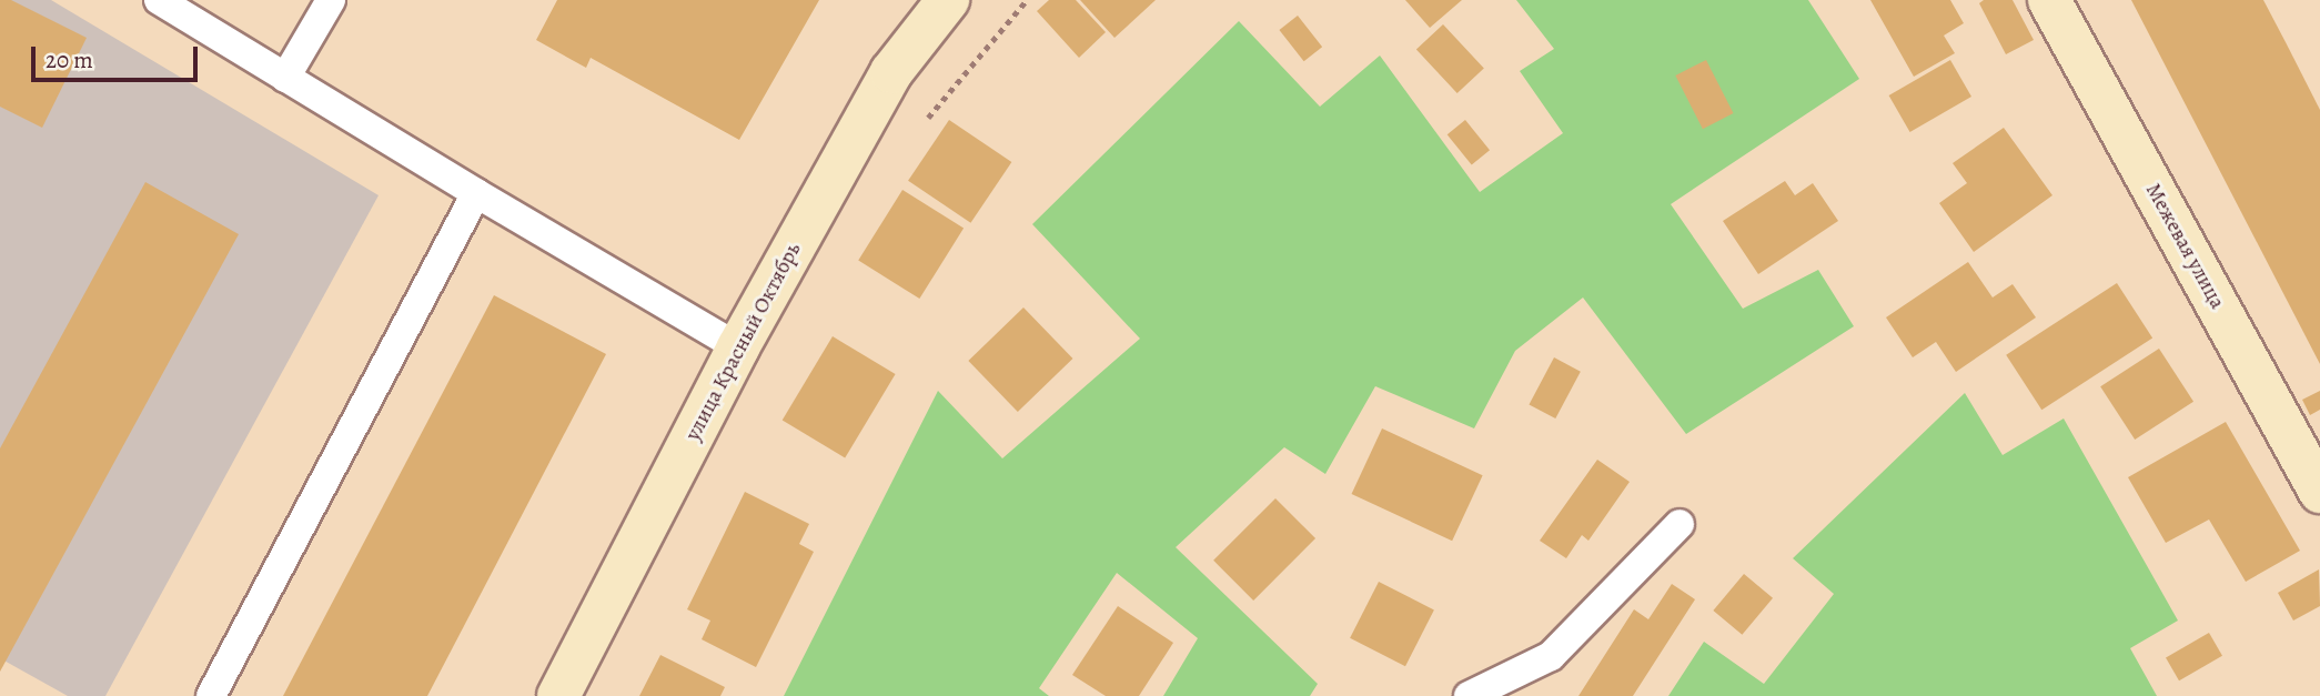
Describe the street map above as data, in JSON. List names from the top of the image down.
{
  "streets": {
    "main road": ["Межевая улица", "улица Красный Октябрь"]
  },
  "scale_bar": "20 m"
}
